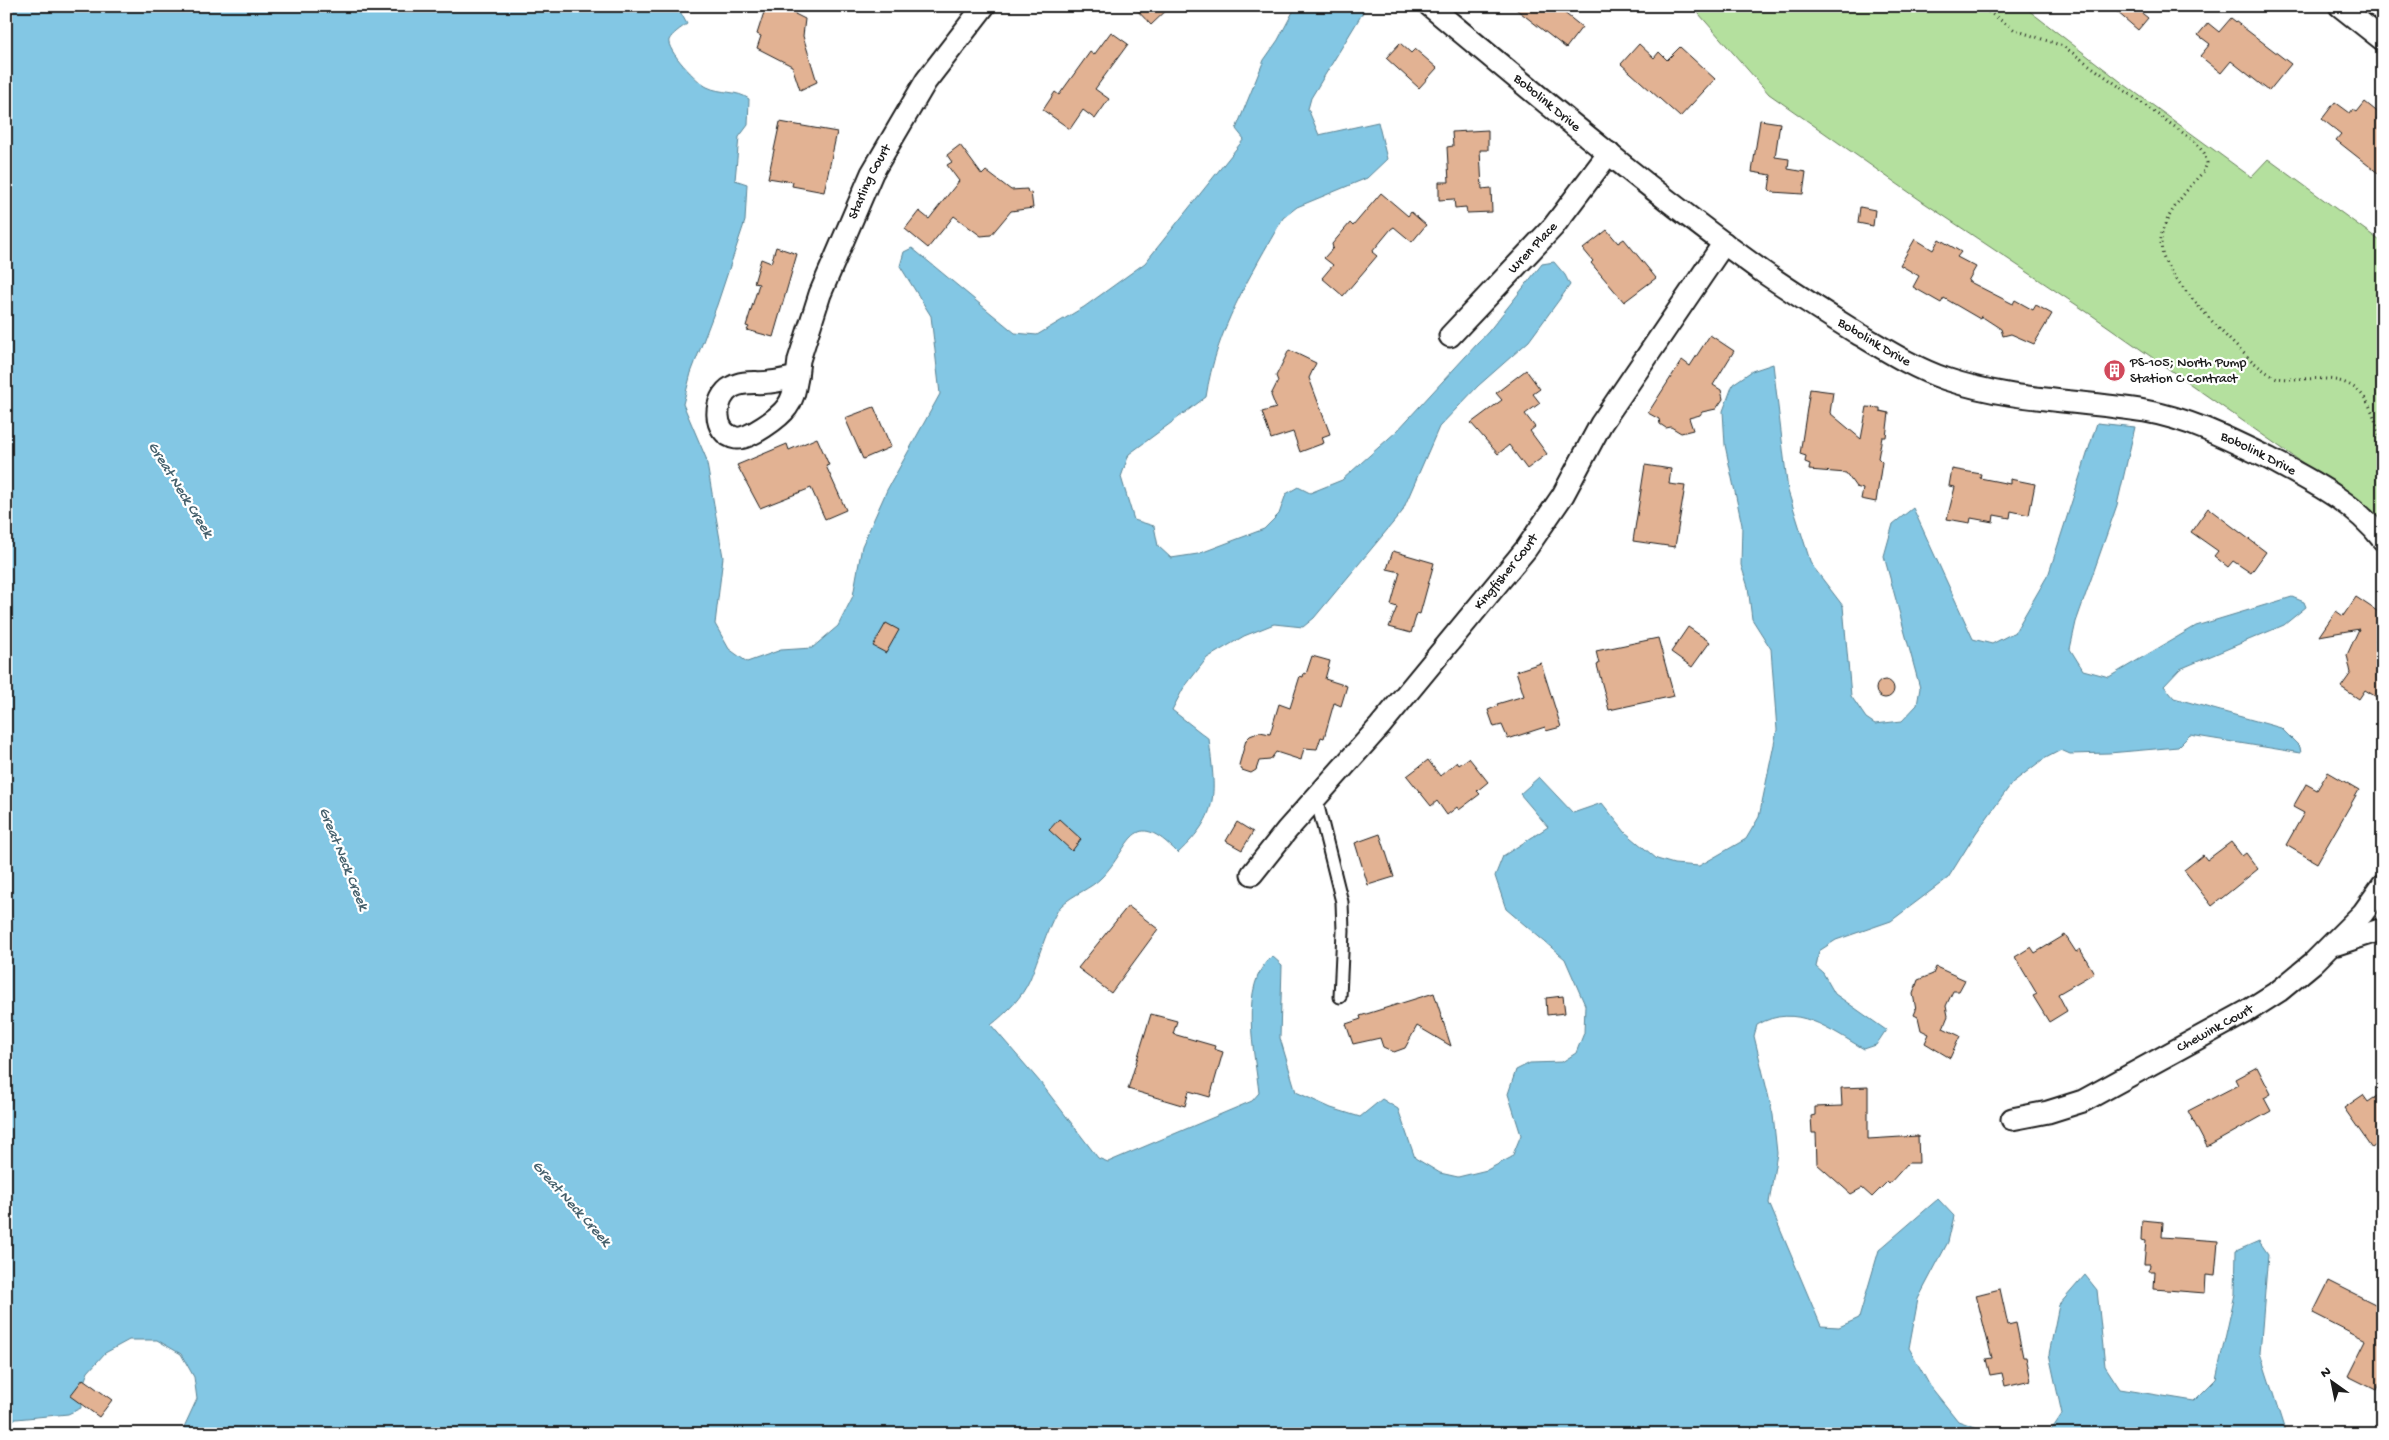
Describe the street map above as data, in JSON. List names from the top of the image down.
{
  "streets": {
    "street": [
      "Bobolink Drive",
      "Starling Court",
      "Wren Place",
      "Kingfisher Court",
      "Chewink Court"
    ]
  },
  "crossings": [
    ["Bobolink Drive", "Wren Place"],
    ["Bobolink Drive", "Kingfisher Court"]
  ],
  "water": ["Great Neck Creek"],
  "places": {
    "building": ["PS-105; North Pump Station C Contract"]
  },
  "north": "top left"
}
